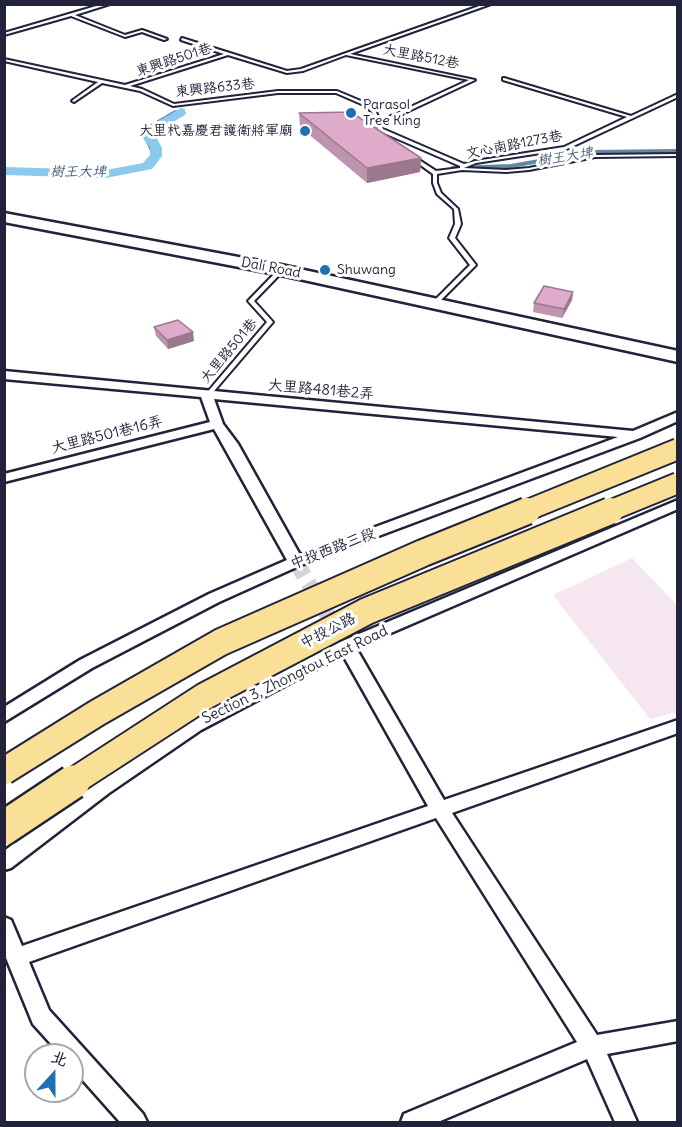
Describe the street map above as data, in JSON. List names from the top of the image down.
{
  "streets": {
    "main road": ["中投公路"],
    "street": [
      "Dali Road",
      "大里路481巷2弄",
      "大里路501巷16弄",
      "中投西路三段",
      "Section 3, Zhongtou East Road"
    ],
    "lane": [
      "大里路512巷",
      "東興路501巷",
      "東興路633巷",
      "文心南路1273巷",
      "大里路501巷"
    ]
  },
  "crossings": [
    ["大里路512巷", "東興路501巷"],
    ["大里路512巷", "東興路633巷"],
    ["大里路512巷", "文心南路1273巷"],
    ["東興路501巷", "東興路633巷"],
    ["Dali Road", "大里路501巷"],
    ["大里路501巷", "大里路481巷2弄"],
    ["大里路481巷2弄", "中投西路三段"]
  ],
  "water": ["樹王大埤"],
  "places": ["Parasol Tree King", "大里杙嘉慶君護衛將軍廟", "Shuwang"],
  "north": "top"
}
